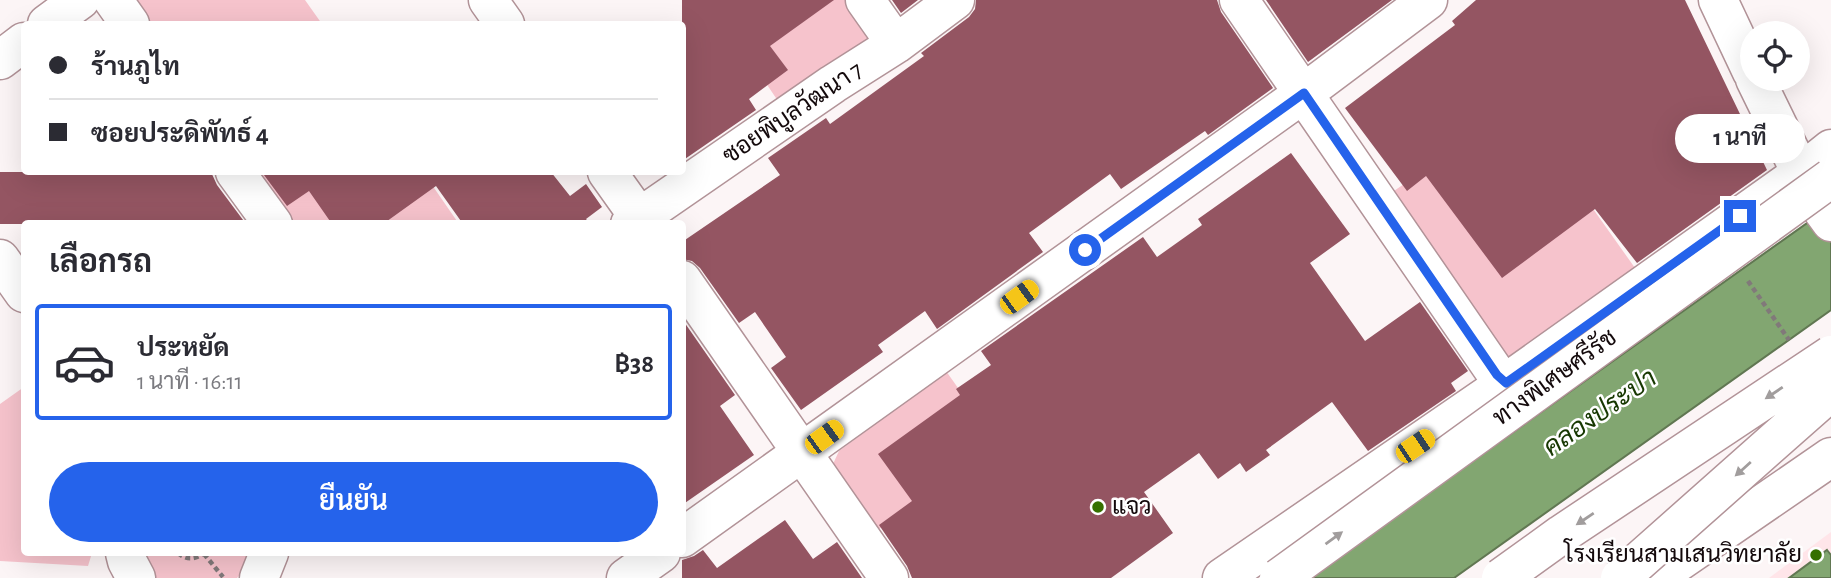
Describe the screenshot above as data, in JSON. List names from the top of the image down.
{
  "streets": {
    "main road": ["ซอยพิบูลวัฒนา 7", "ทางพิเศษศรีรัช"]
  },
  "water": ["คลองประปา"],
  "places": ["แจว", "โรงเรียนสามเสนวิทยาลัย"],
  "page": {
    "banner": ["ร้านภูไท", "ซอยประดิพัทธ์ 4"],
    "bubble": "1 นาที",
    "heading": "เลือกรถ",
    "list": [
      {
        "name": "ประหยัด",
        "note": "1 นาที · 16:11",
        "value": "฿38"
      }
    ],
    "buttons": "ยืนยัน"
  }
}
